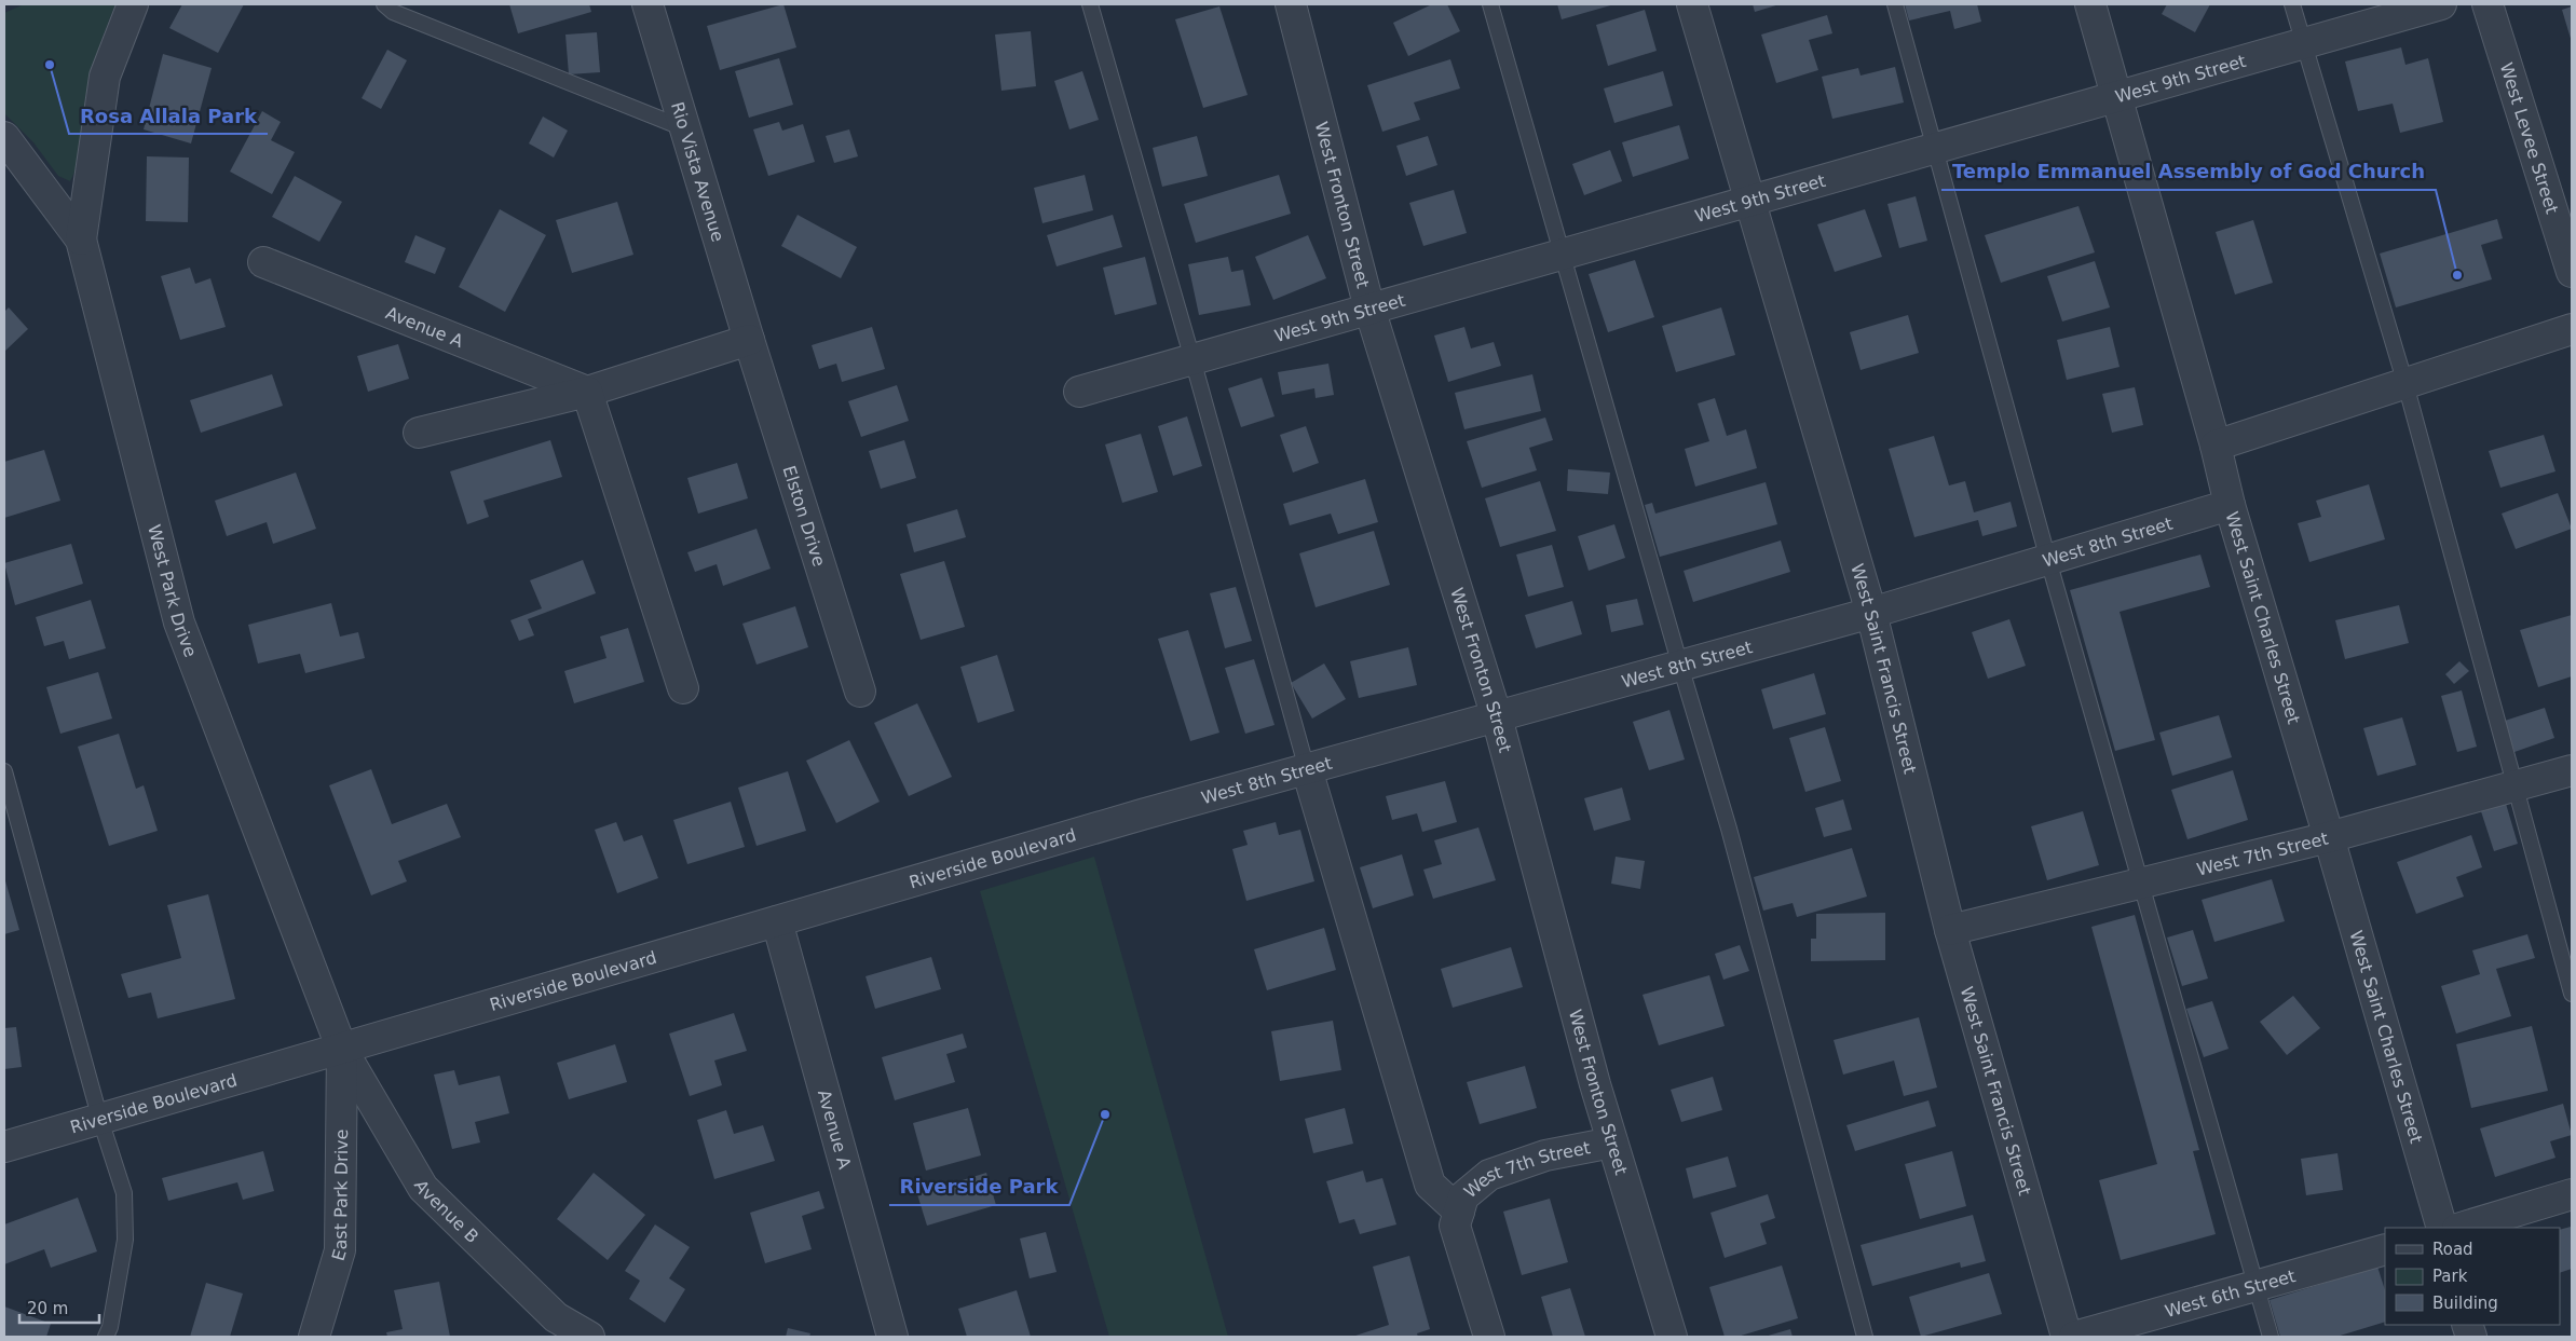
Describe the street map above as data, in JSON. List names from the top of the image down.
{
  "streets": {
    "street": [
      "West 9th Street",
      "West Levee Street",
      "Rio Vista Avenue",
      "West Fronton Street",
      "Avenue A",
      "Elston Drive",
      "West 8th Street",
      "West Park Drive",
      "West Saint Charles Street",
      "West Saint Francis Street",
      "West 7th Street",
      "Riverside Boulevard",
      "East Park Drive",
      "Avenue B",
      "West 6th Street"
    ]
  },
  "crossings": [
    ["West 9th Street", "West Fronton Street"],
    ["West 9th Street", "West Saint Charles Street"],
    ["West 9th Street", "West Saint Francis Street"],
    ["Rio Vista Avenue", "Elston Drive"],
    ["West Fronton Street", "West 8th Street"],
    ["West Fronton Street", "West 7th Street"],
    ["Avenue A", "Riverside Boulevard"],
    ["West 8th Street", "West Saint Charles Street"],
    ["West 8th Street", "West Saint Francis Street"],
    ["West 8th Street", "Riverside Boulevard"],
    ["West Park Drive", "Riverside Boulevard"],
    ["West Park Drive", "East Park Drive"],
    ["West Park Drive", "Avenue B"],
    ["West Saint Charles Street", "West 7th Street"],
    ["West Saint Francis Street", "West 7th Street"],
    ["Riverside Boulevard", "East Park Drive"],
    ["Riverside Boulevard", "Avenue B"],
    ["East Park Drive", "Avenue B"]
  ],
  "places": ["Rosa Allala Park", "Templo Emmanuel Assembly of God Church", "Riverside Park"],
  "legend": ["Road", "Park", "Building"],
  "scale_bar": "20 m"
}
